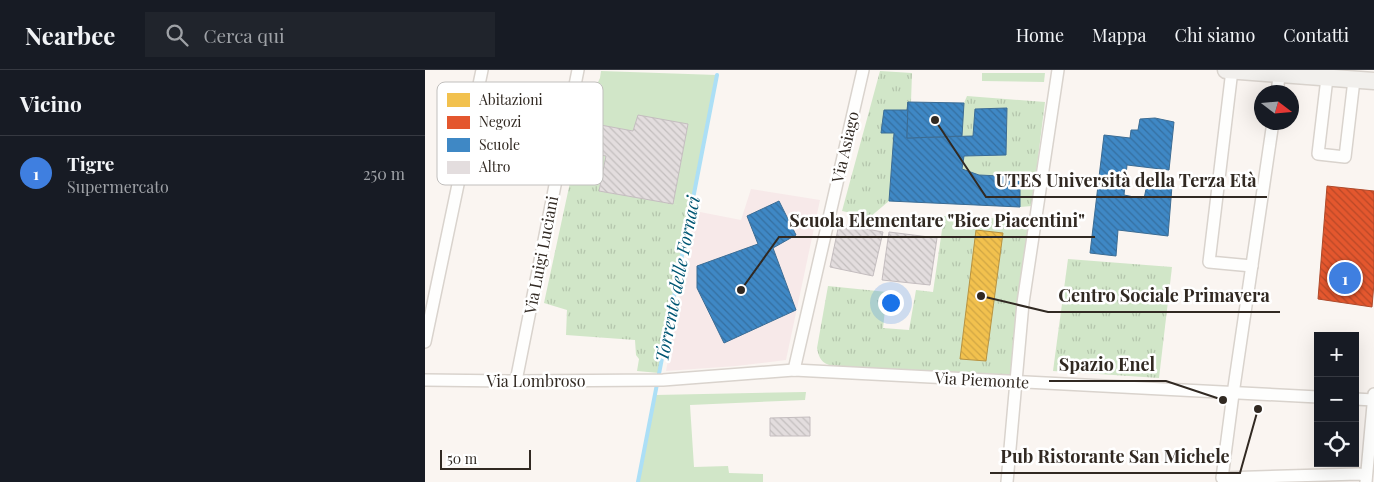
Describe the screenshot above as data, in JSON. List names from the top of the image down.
{
  "streets": {
    "street": [
      "Via Asiago",
      "Via Luigi Luciani",
      "Via Piemonte",
      "Via Lombroso"
    ]
  },
  "crossings": [
    ["Via Asiago", "Via Piemonte"],
    ["Via Luigi Luciani", "Via Lombroso"],
    ["Via Piemonte", "Via Lombroso"]
  ],
  "water": ["Torrente delle Fornaci"],
  "places": [
    "UTES Università della Terza Età",
    "Scuola Elementare \"Bice Piacentini\"",
    "Centro Sociale Primavera",
    "Spazio Enel",
    "Pub Ristorante San Michele"
  ],
  "legend": [
    "Abitazioni",
    "Negozi",
    "Scuole",
    "Altro"
  ],
  "scale_bar": "50 m",
  "north": "right",
  "page": {
    "header": "Nearbee",
    "search": "Cerca qui",
    "nav": [
      "Home",
      "Mappa",
      "Chi siamo",
      "Contatti"
    ],
    "heading": "Vicino",
    "list": [
      {
        "mark": "1",
        "name": "Tigre",
        "note": "Supermercato",
        "value": "250 m"
      }
    ],
    "pins": "1",
    "map_buttons": ["+", "−"],
    "scale": "50 m"
  }
}
